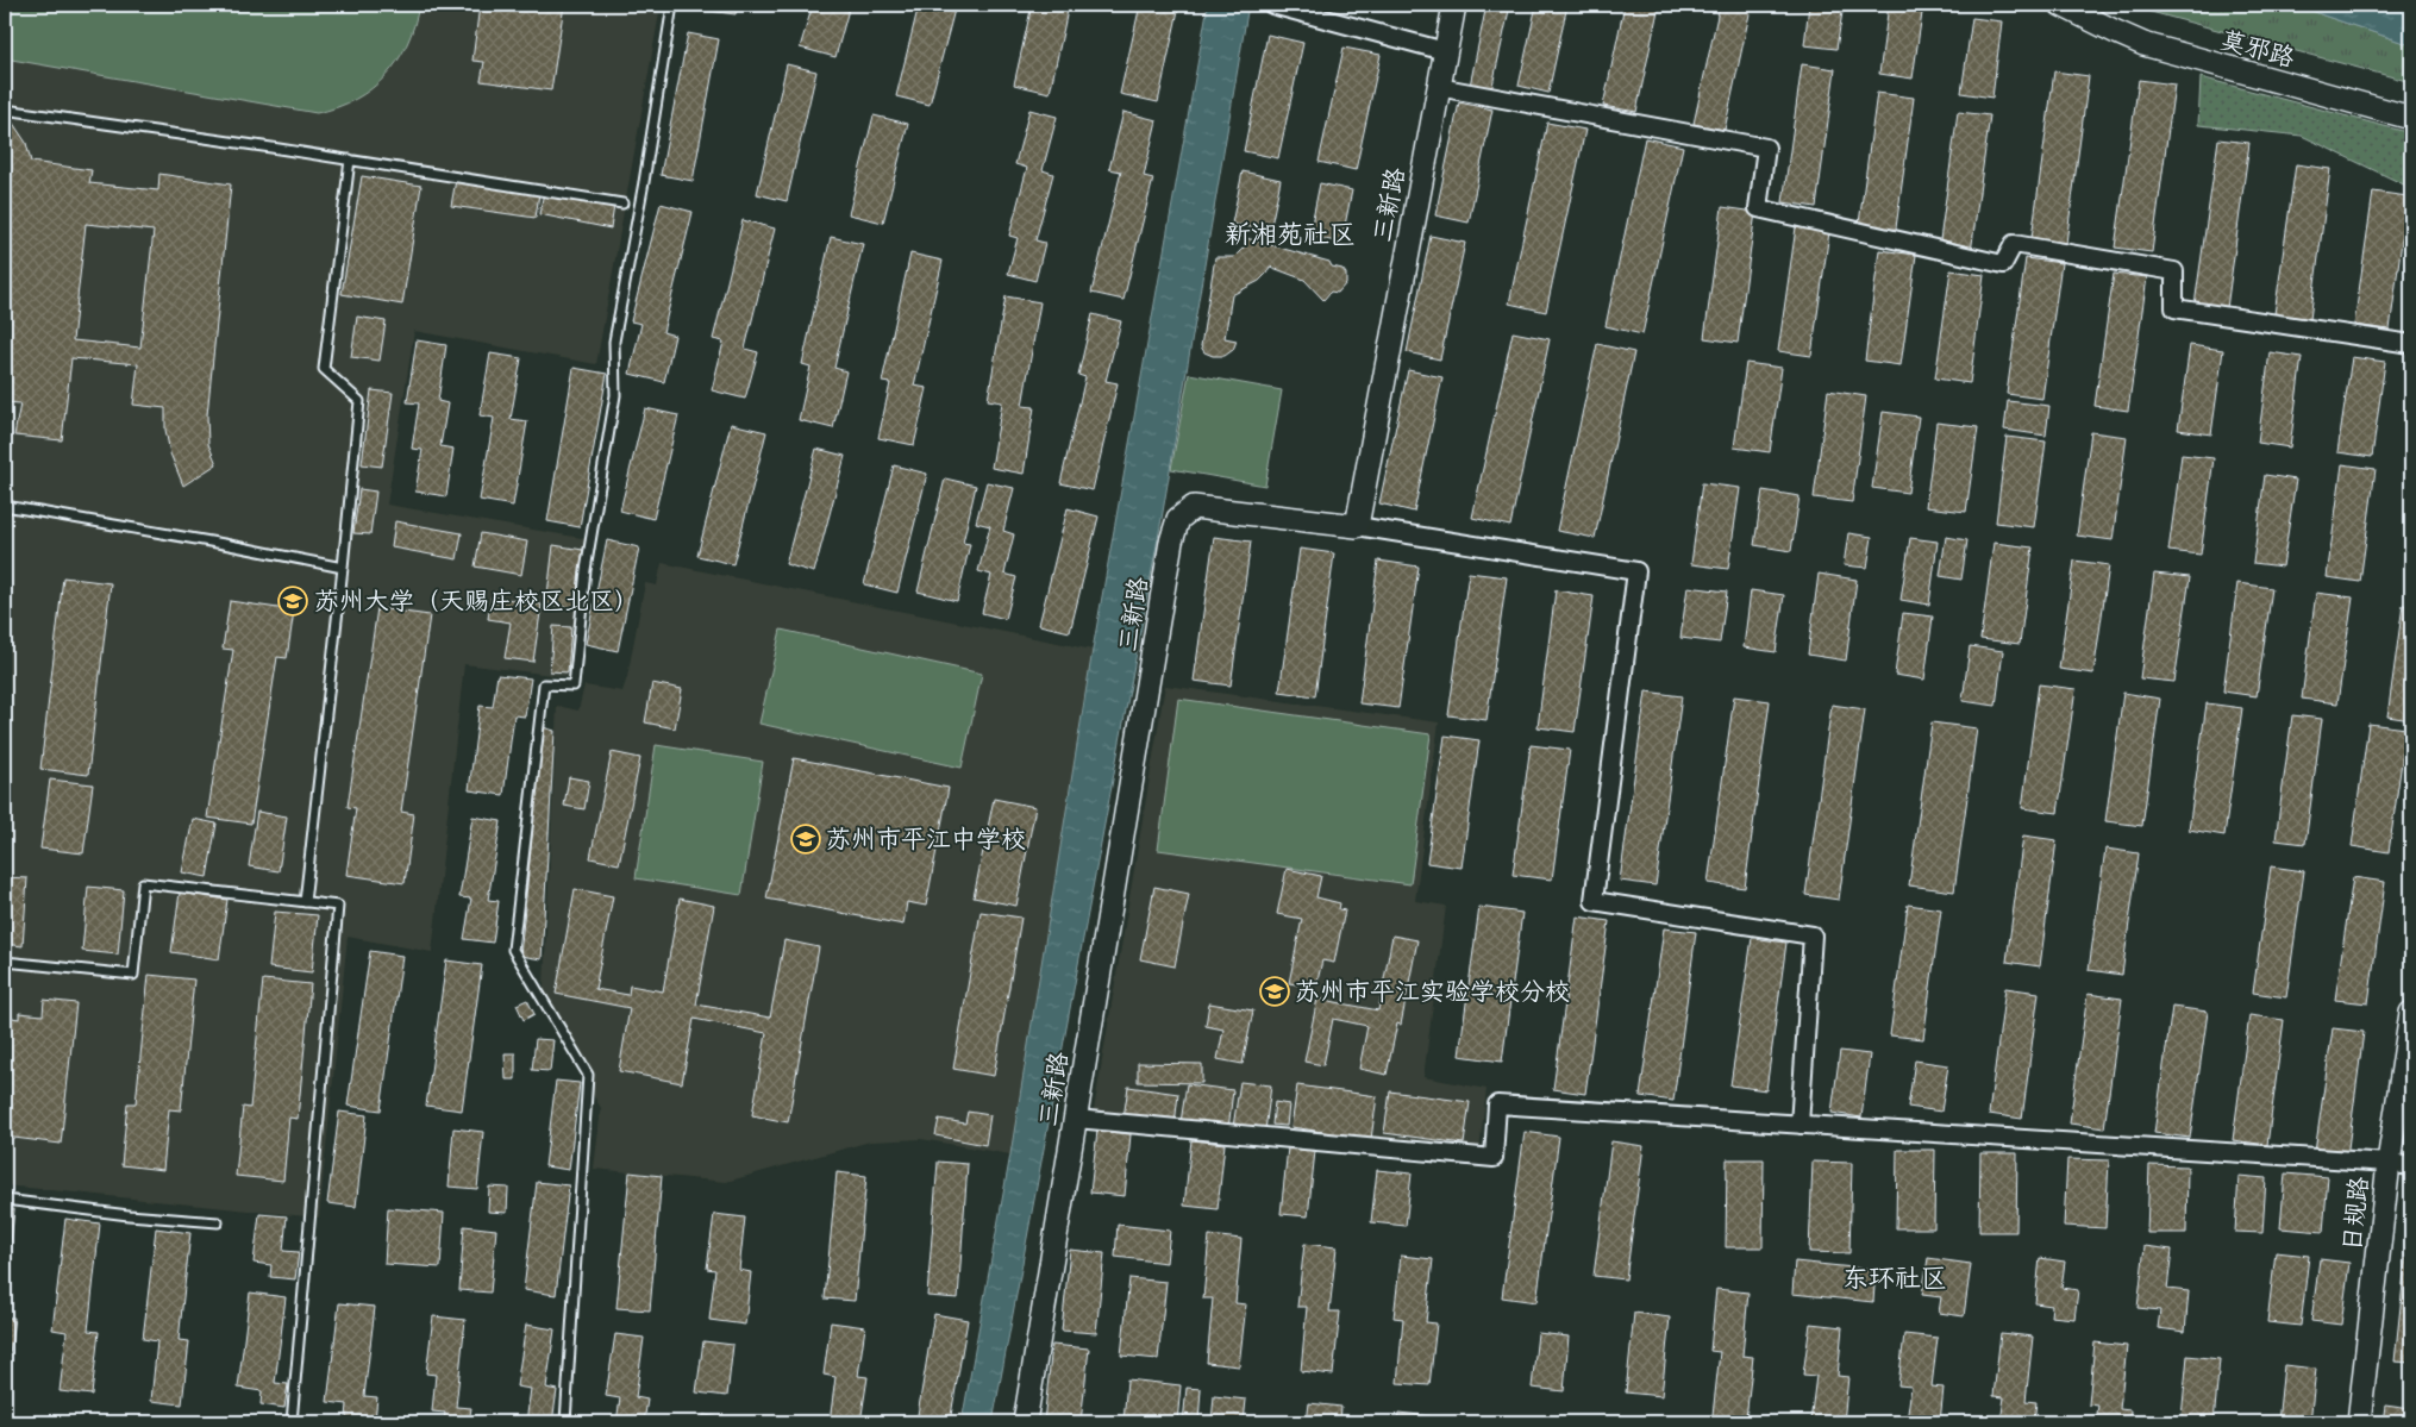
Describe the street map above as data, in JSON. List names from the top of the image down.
{
  "streets": {
    "street": ["莫邪路", "三新路", "日规路"]
  },
  "districts": ["新湘苑社区", "东环社区"],
  "places": {
    "school or university": ["苏州大学（天赐庄校区北区）", "苏州市平江中学校", "苏州市平江实验学校分校"]
  }
}
